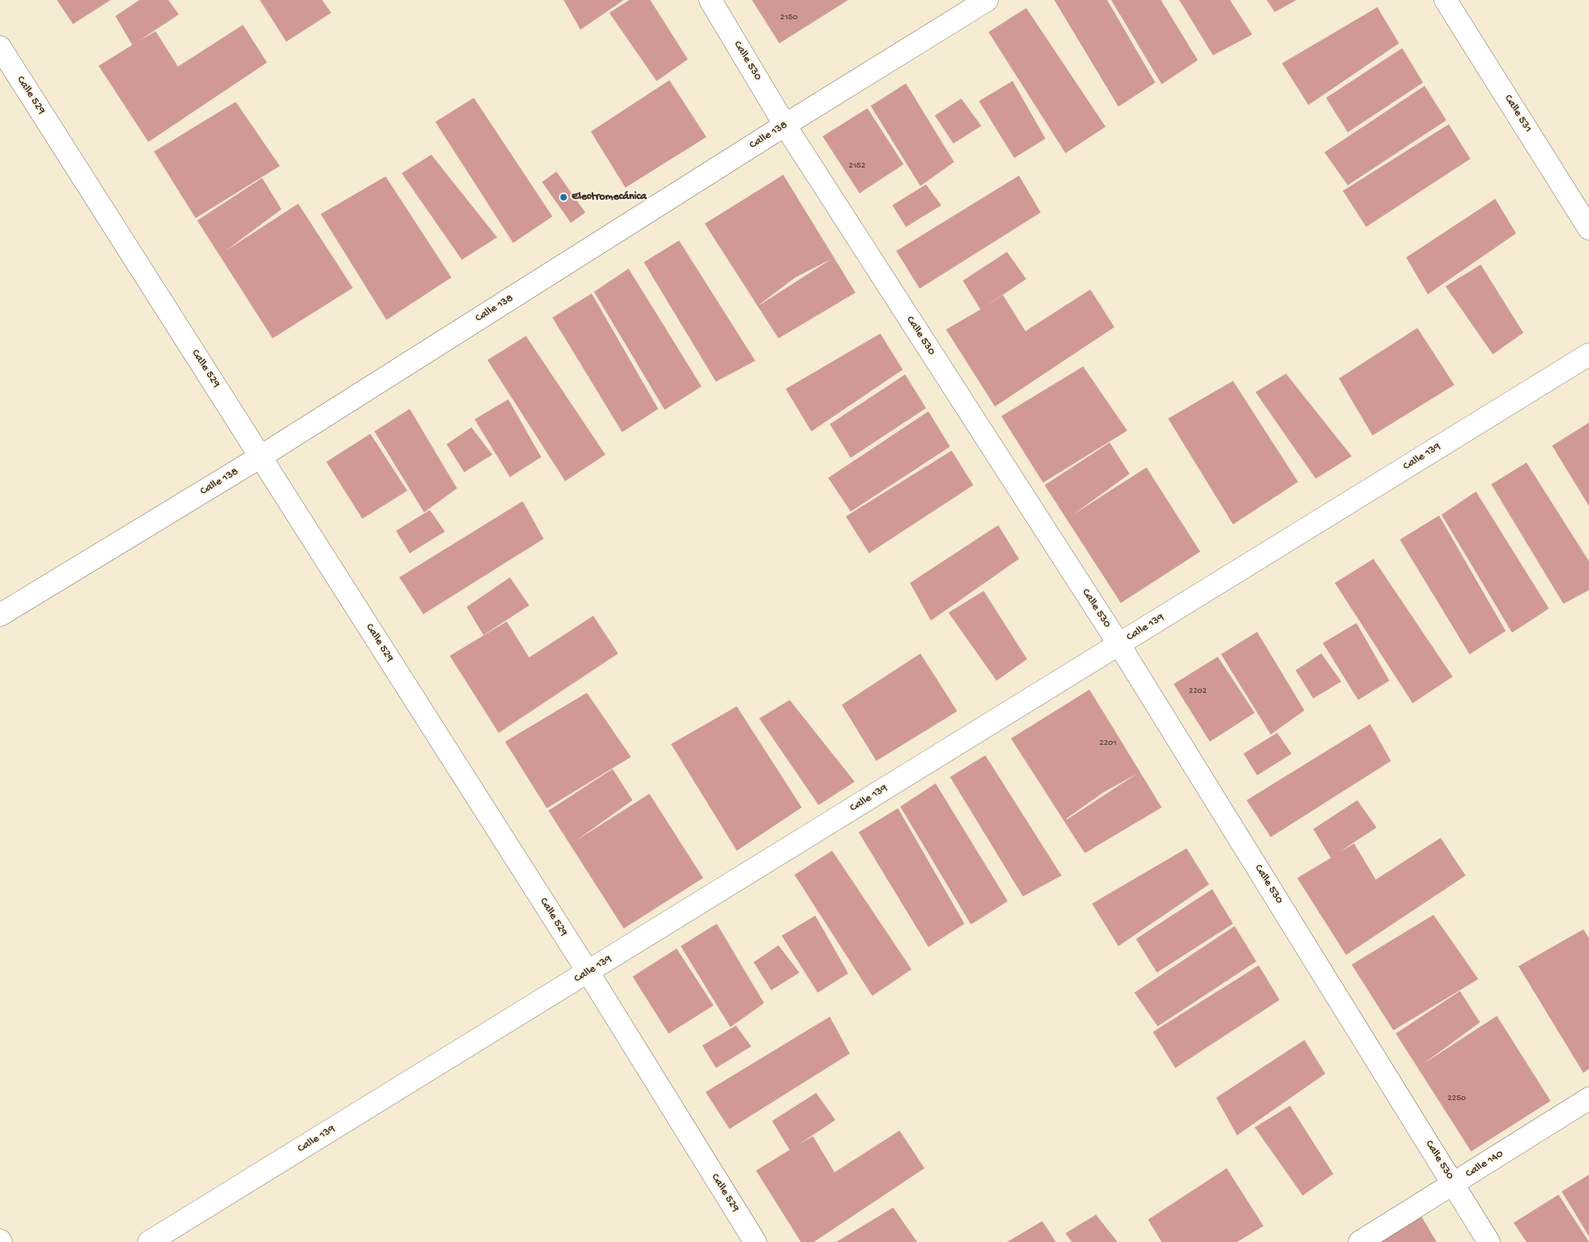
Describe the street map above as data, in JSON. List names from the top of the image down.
{
  "streets": {
    "street": [
      "Calle 530",
      "Calle 529",
      "Calle 531",
      "Calle 138",
      "Calle 139",
      "Calle 140"
    ]
  },
  "crossings": [
    ["Calle 530", "Calle 138"],
    ["Calle 530", "Calle 139"],
    ["Calle 530", "Calle 140"],
    ["Calle 529", "Calle 138"],
    ["Calle 529", "Calle 139"]
  ],
  "places": ["Electromecánica"],
  "house_numbers": [
    "2150",
    "2152",
    "2202",
    "2201",
    "2250"
  ]
}
